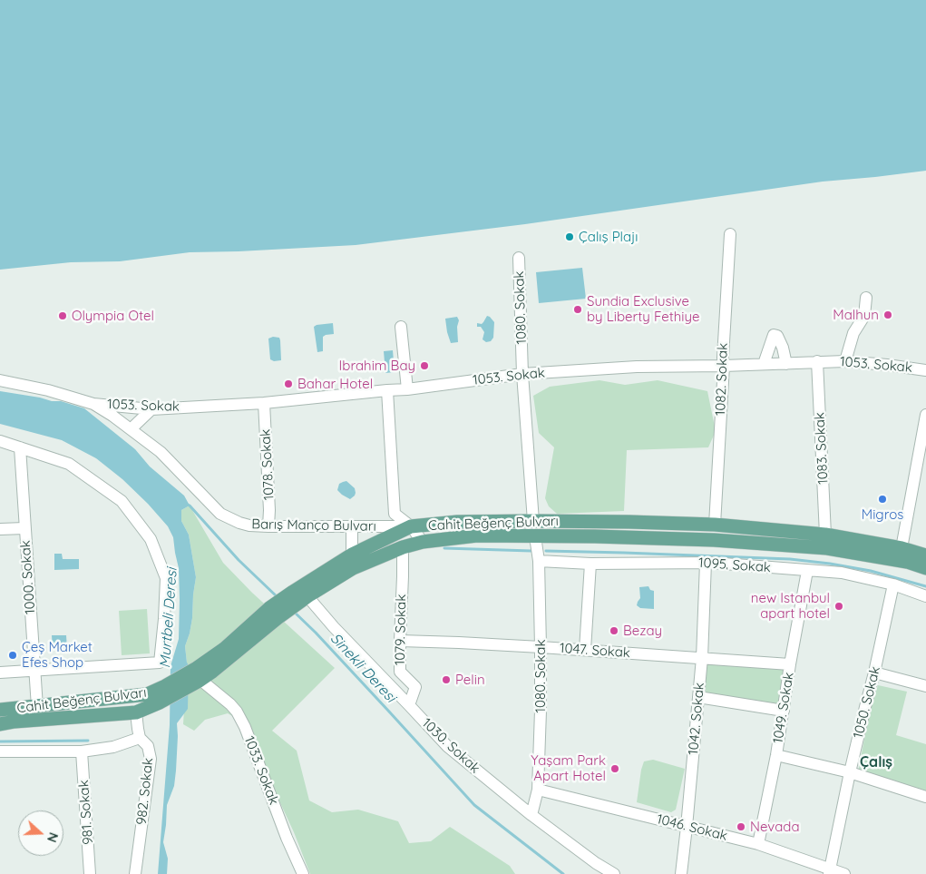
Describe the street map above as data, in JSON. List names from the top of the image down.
{
  "streets": {
    "main road": ["Cahit Beğenç Bulvarı"],
    "street": [
      "1080. Sokak",
      "1053. Sokak",
      "1082. Sokak",
      "1083. Sokak",
      "1078. Sokak",
      "Barış Manço Bulvarı",
      "1095. Sokak",
      "1000. Sokak",
      "1079. Sokak",
      "1047. Sokak",
      "1050. Sokak",
      "1049. Sokak",
      "1042. Sokak",
      "1030. Sokak",
      "1033. Sokak",
      "982. Sokak",
      "981. Sokak",
      "1046. Sokak"
    ]
  },
  "crossings": [
    ["1080. Sokak", "1053. Sokak"],
    ["1080. Sokak", "Cahit Beğenç Bulvarı"],
    ["1080. Sokak", "1095. Sokak"],
    ["1080. Sokak", "1047. Sokak"],
    ["1080. Sokak", "1030. Sokak"],
    ["1080. Sokak", "1046. Sokak"],
    ["1053. Sokak", "1082. Sokak"],
    ["1053. Sokak", "1083. Sokak"],
    ["1053. Sokak", "1078. Sokak"],
    ["1053. Sokak", "Barış Manço Bulvarı"],
    ["1082. Sokak", "Cahit Beğenç Bulvarı"],
    ["1083. Sokak", "Cahit Beğenç Bulvarı"],
    ["1078. Sokak", "Barış Manço Bulvarı"],
    ["Cahit Beğenç Bulvarı", "Barış Manço Bulvarı"],
    ["Cahit Beğenç Bulvarı", "1000. Sokak"],
    ["Cahit Beğenç Bulvarı", "1079. Sokak"],
    ["Cahit Beğenç Bulvarı", "1030. Sokak"],
    ["Cahit Beğenç Bulvarı", "1033. Sokak"],
    ["Cahit Beğenç Bulvarı", "982. Sokak"],
    ["1095. Sokak", "1050. Sokak"],
    ["1095. Sokak", "1049. Sokak"],
    ["1095. Sokak", "1042. Sokak"],
    ["1079. Sokak", "1047. Sokak"],
    ["1079. Sokak", "1030. Sokak"],
    ["1047. Sokak", "1049. Sokak"],
    ["1047. Sokak", "1042. Sokak"],
    ["1050. Sokak", "1046. Sokak"],
    ["1049. Sokak", "1046. Sokak"],
    ["1042. Sokak", "1046. Sokak"]
  ],
  "districts": ["Çalış"],
  "water": ["Murtbeli Deresi", "Sinekli Deresi"],
  "places": [
    "Çalış Plajı",
    "Sundia Exclusive by Liberty Fethiye",
    "Malhun",
    "Olympia Otel",
    "Ibrahim Bay",
    "Bahar Hotel",
    "Migros",
    "new Istanbul apart hotel",
    "Bezay",
    "Çeș Market Efes Shop",
    "Pelin",
    "Yaşam Park Apart Hotel",
    "Nevada"
  ],
  "north": "right"
}
